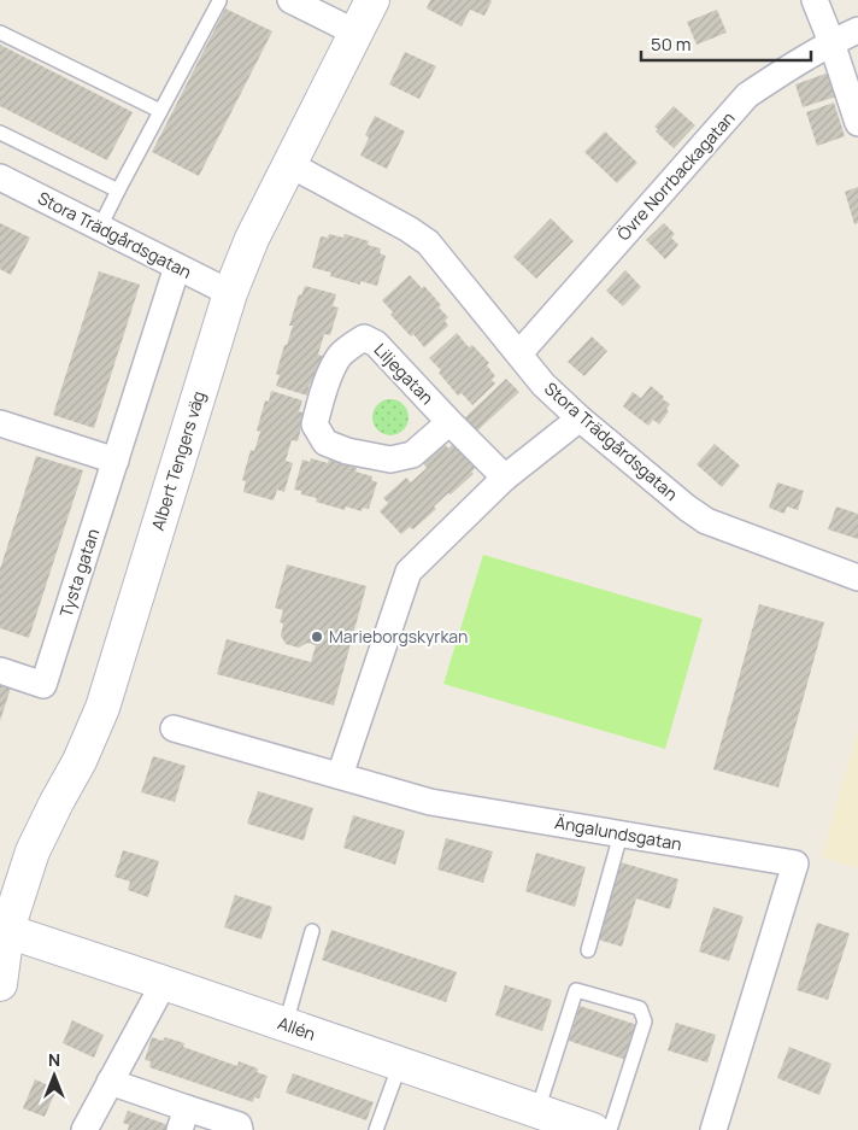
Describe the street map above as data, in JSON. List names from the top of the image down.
{
  "streets": {
    "street": [
      "Övre Norrbackagatan",
      "Stora Trädgårdsgatan",
      "Liljegatan",
      "Albert Tengers väg",
      "Tysta gatan",
      "Ängalundsgatan",
      "Allén"
    ]
  },
  "crossings": [
    ["Övre Norrbackagatan", "Stora Trädgårdsgatan"],
    ["Stora Trädgårdsgatan", "Albert Tengers väg"],
    ["Stora Trädgårdsgatan", "Tysta gatan"],
    ["Albert Tengers väg", "Allén"]
  ],
  "places": ["Marieborgskyrkan"],
  "scale_bar": "50 m",
  "north": "top"
}
